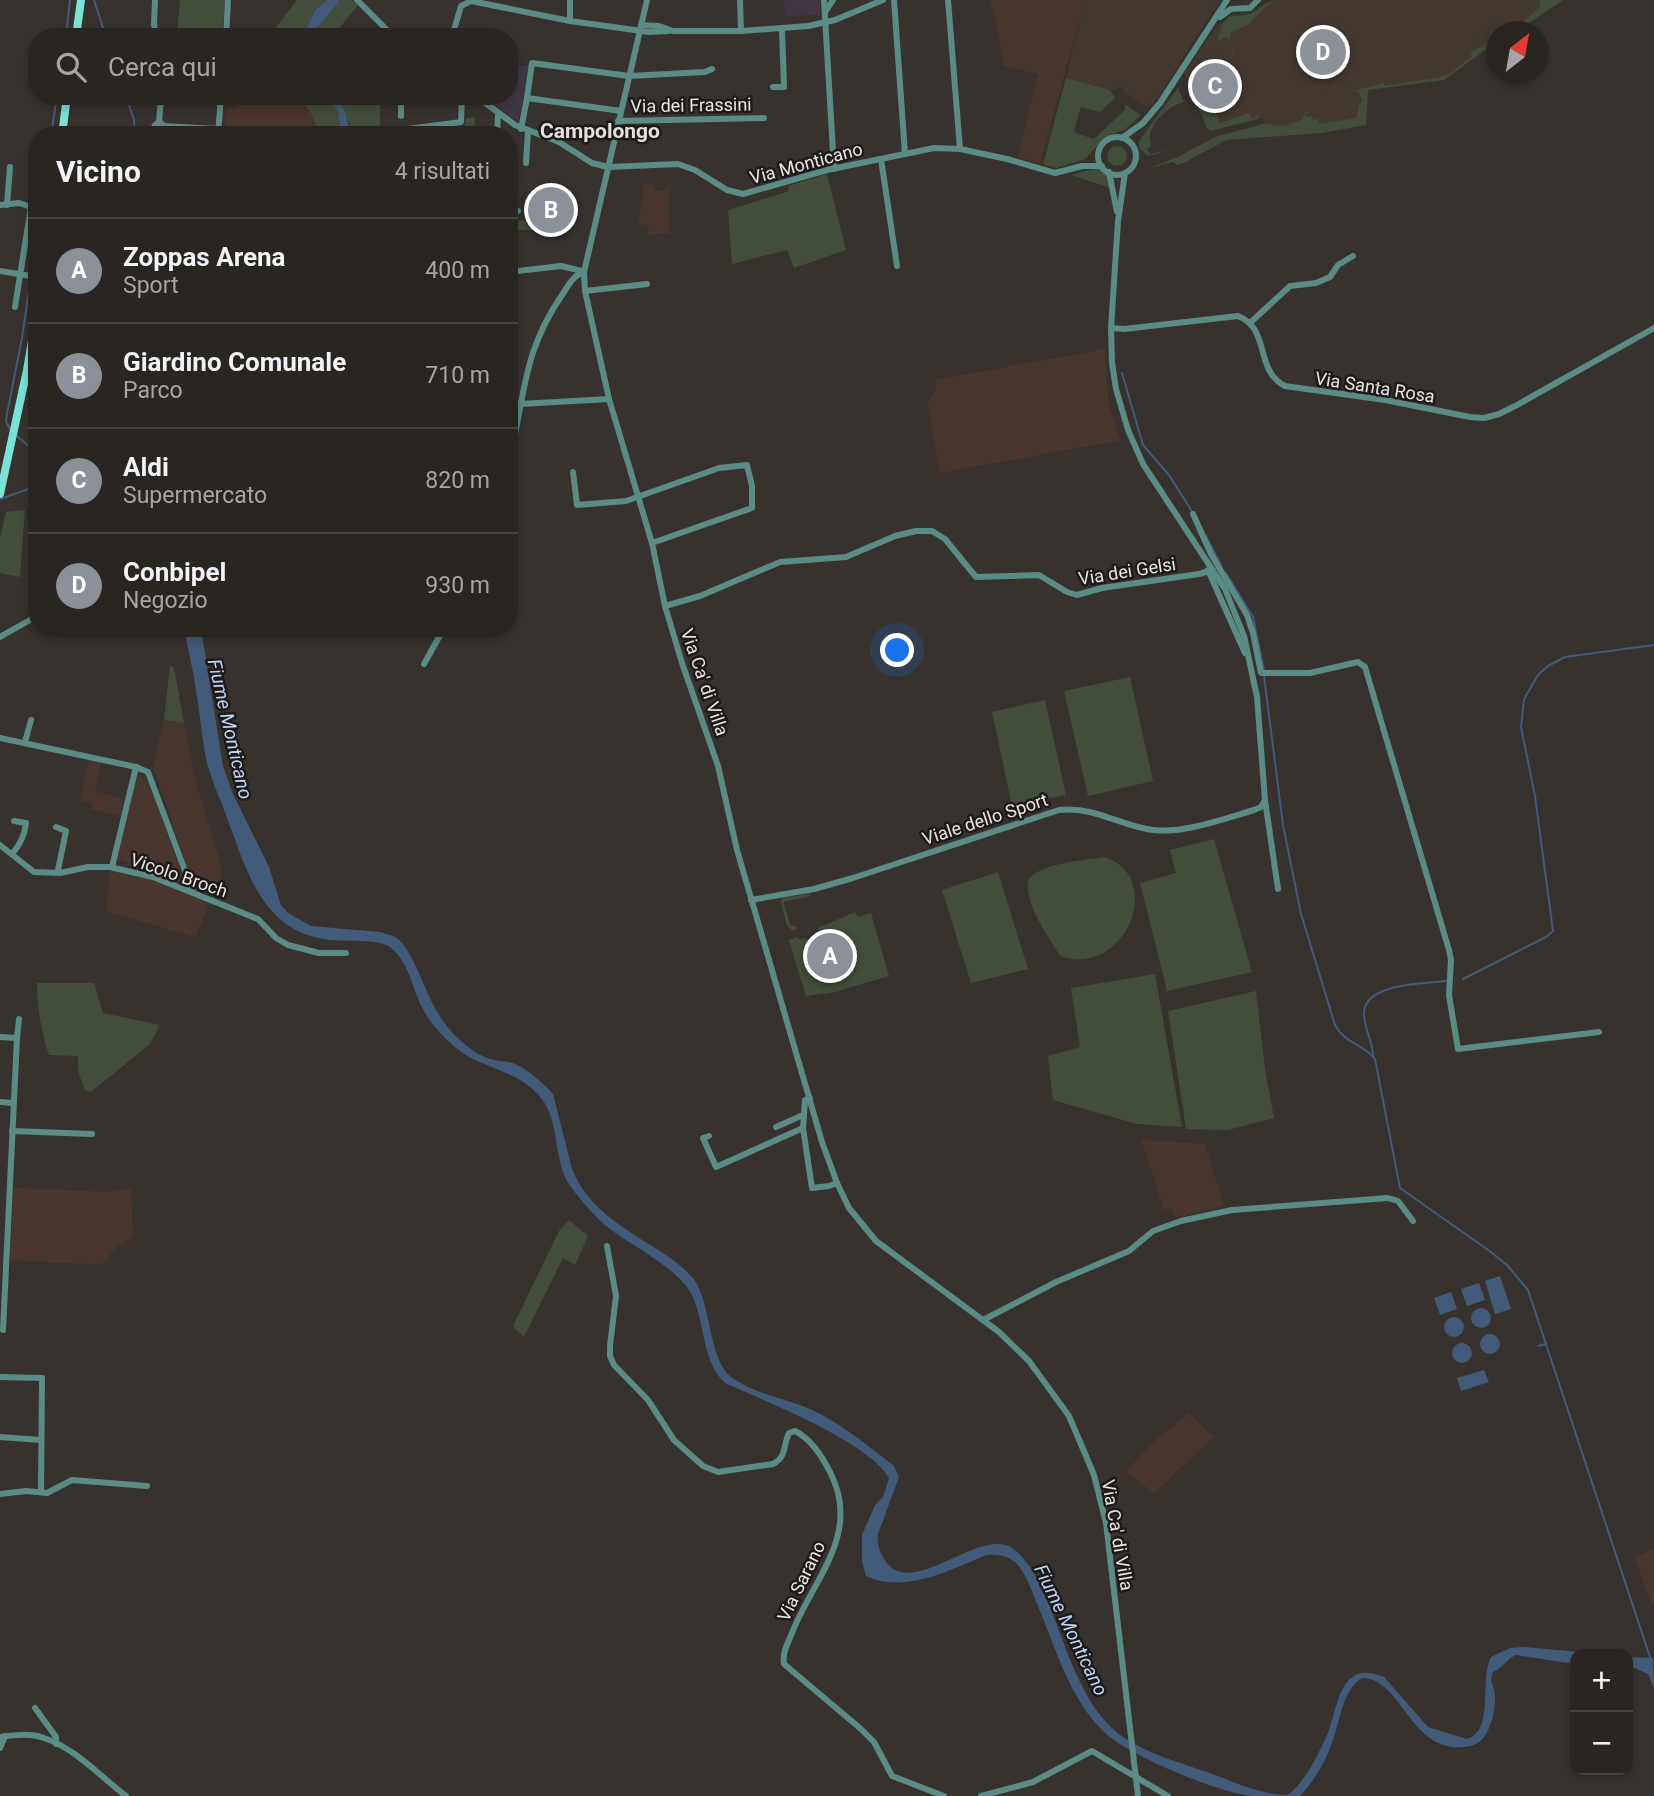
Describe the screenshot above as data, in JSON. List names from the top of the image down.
{
  "streets": {
    "street": [
      "Via dei Frassini",
      "Via Monticano",
      "Via Santa Rosa",
      "Via dei Gelsi",
      "Via Ca' di Villa",
      "Viale dello Sport",
      "Vicolo Broch",
      "Via Sarano"
    ]
  },
  "crossings": [
    ["Via dei Gelsi", "Via Ca' di Villa"],
    ["Via Ca' di Villa", "Viale dello Sport"]
  ],
  "districts": ["Campolongo"],
  "water": ["Fiume Monticano"],
  "north": "top right",
  "page": {
    "pins": [
      "D",
      "C",
      "B",
      "A"
    ],
    "search": "Cerca qui",
    "heading": ["Vicino", "4 risultati"],
    "list": [
      {
        "mark": "A",
        "name": "Zoppas Arena",
        "note": "Sport",
        "value": "400 m"
      },
      {
        "mark": "B",
        "name": "Giardino Comunale",
        "note": "Parco",
        "value": "710 m"
      },
      {
        "mark": "C",
        "name": "Aldi",
        "note": "Supermercato",
        "value": "820 m"
      },
      {
        "mark": "D",
        "name": "Conbipel",
        "note": "Negozio",
        "value": "930 m"
      }
    ],
    "map_buttons": ["+", "−"]
  }
}
